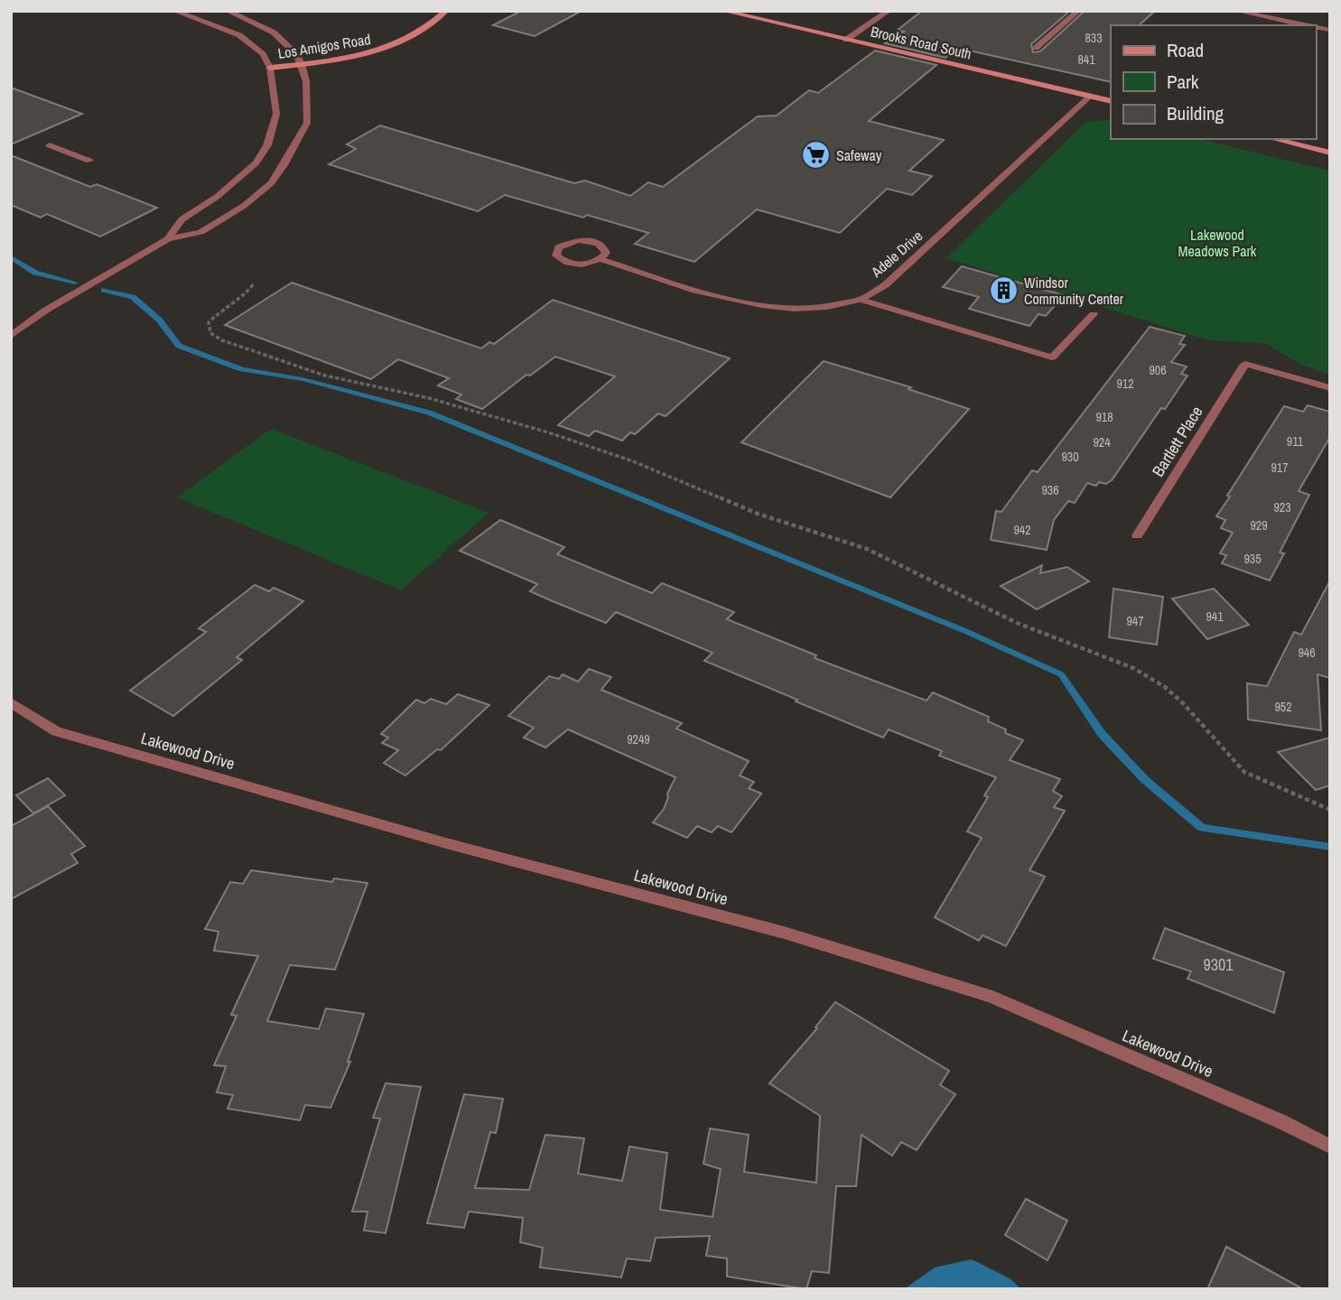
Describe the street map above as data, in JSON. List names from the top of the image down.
{
  "streets": {
    "street": [
      "Brooks Road South",
      "Los Amigos Road",
      "Adele Drive",
      "Bartlett Place",
      "Lakewood Drive"
    ]
  },
  "crossings": [
    ["Brooks Road South", "Adele Drive"]
  ],
  "parks": ["Lakewood Meadows Park"],
  "places": {
    "supermarket": ["Safeway"],
    "building": ["Windsor Community Center"]
  },
  "house_numbers": [
    "833",
    "841",
    "906",
    "912",
    "918",
    "911",
    "924",
    "930",
    "917",
    "936",
    "923",
    "929",
    "942",
    "935",
    "941",
    "947",
    "946",
    "952",
    "9249",
    "9301"
  ],
  "legend": ["Road", "Park", "Building"]
}
